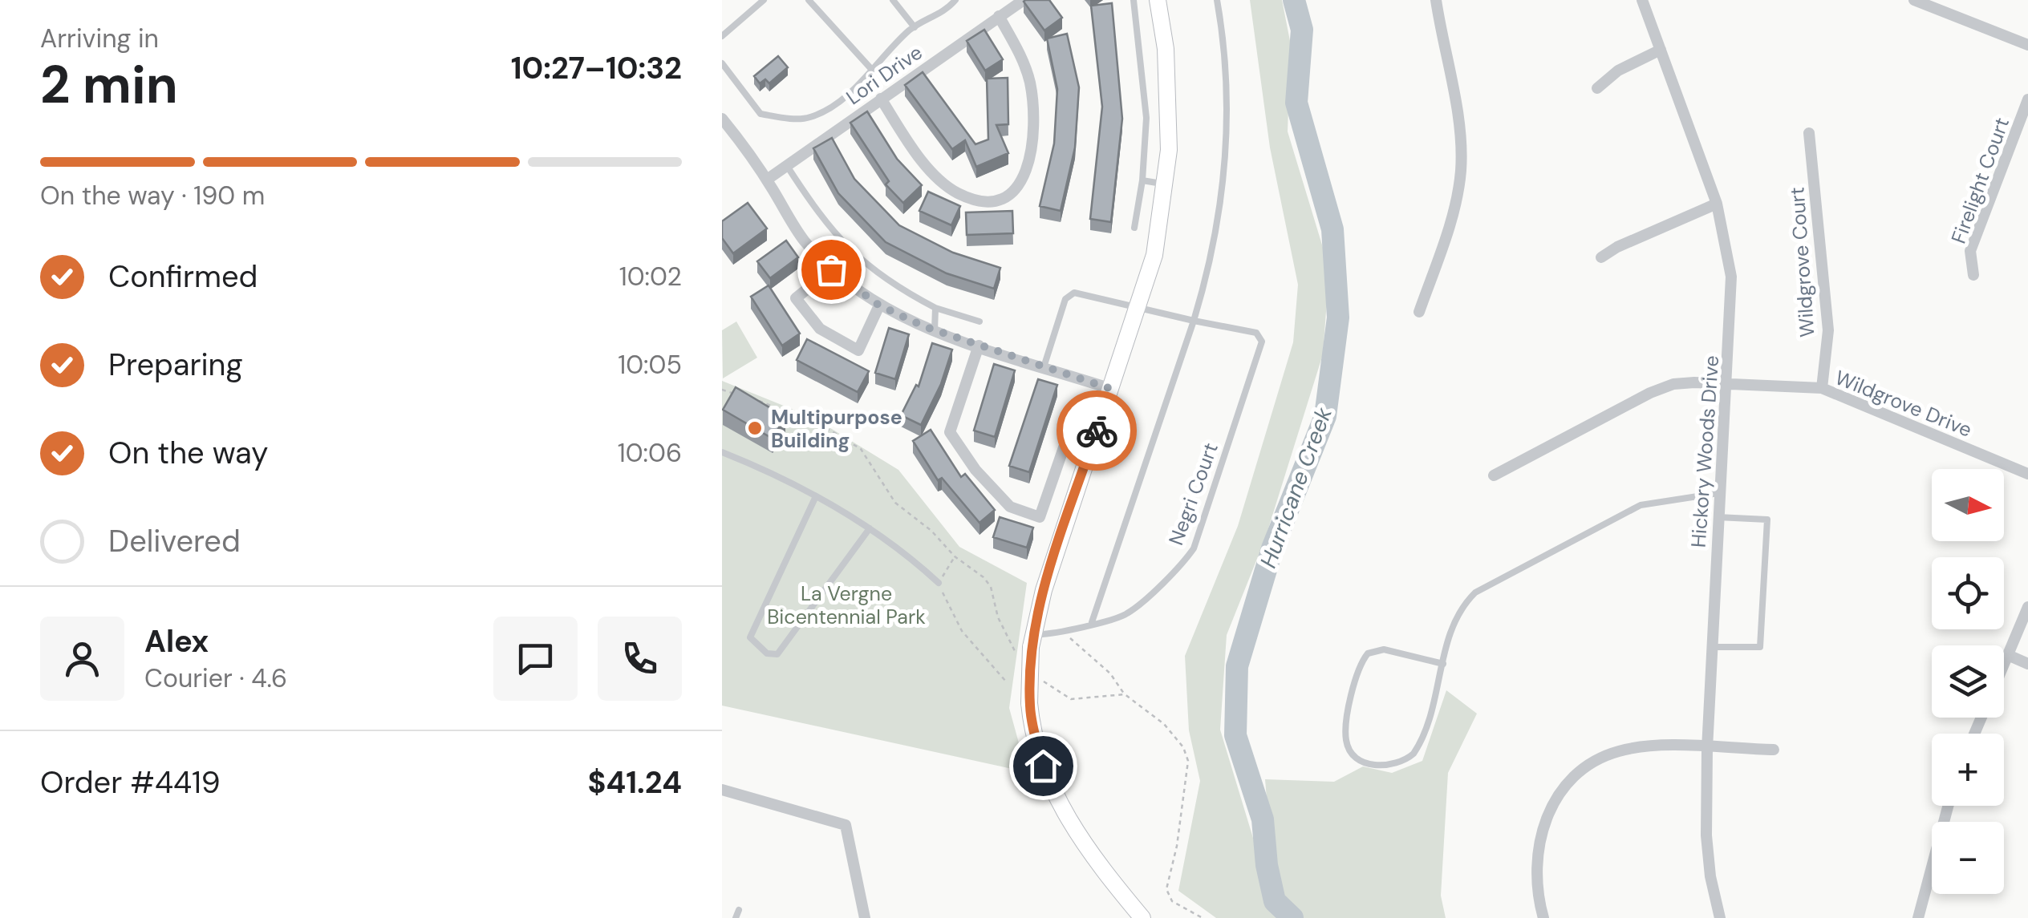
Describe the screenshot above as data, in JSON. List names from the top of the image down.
{
  "streets": {
    "street": [
      "Lori Drive",
      "Firelight Court",
      "Wildgrove Court",
      "Wildgrove Drive",
      "Hickory Woods Drive"
    ],
    "lane": ["Negri Court"]
  },
  "crossings": [
    ["Wildgrove Court", "Wildgrove Drive"],
    ["Wildgrove Drive", "Hickory Woods Drive"]
  ],
  "water": ["Hurricane Creek"],
  "parks": ["La Vergne Bicentennial Park"],
  "places": ["Multipurpose Building"],
  "north": "right",
  "page": {
    "heading": ["2 min", "Arriving in", "10:27–10:32"],
    "panel": [
      "Alex",
      "Courier · 4.6",
      "Order #4419",
      "$41.24"
    ],
    "bar": "On the way · 190 m",
    "list": [
      ["Confirmed", "10:02"],
      ["Preparing", "10:05"],
      ["On the way", "10:06"],
      "Delivered"
    ],
    "map_buttons": ["+", "−"]
  }
}
